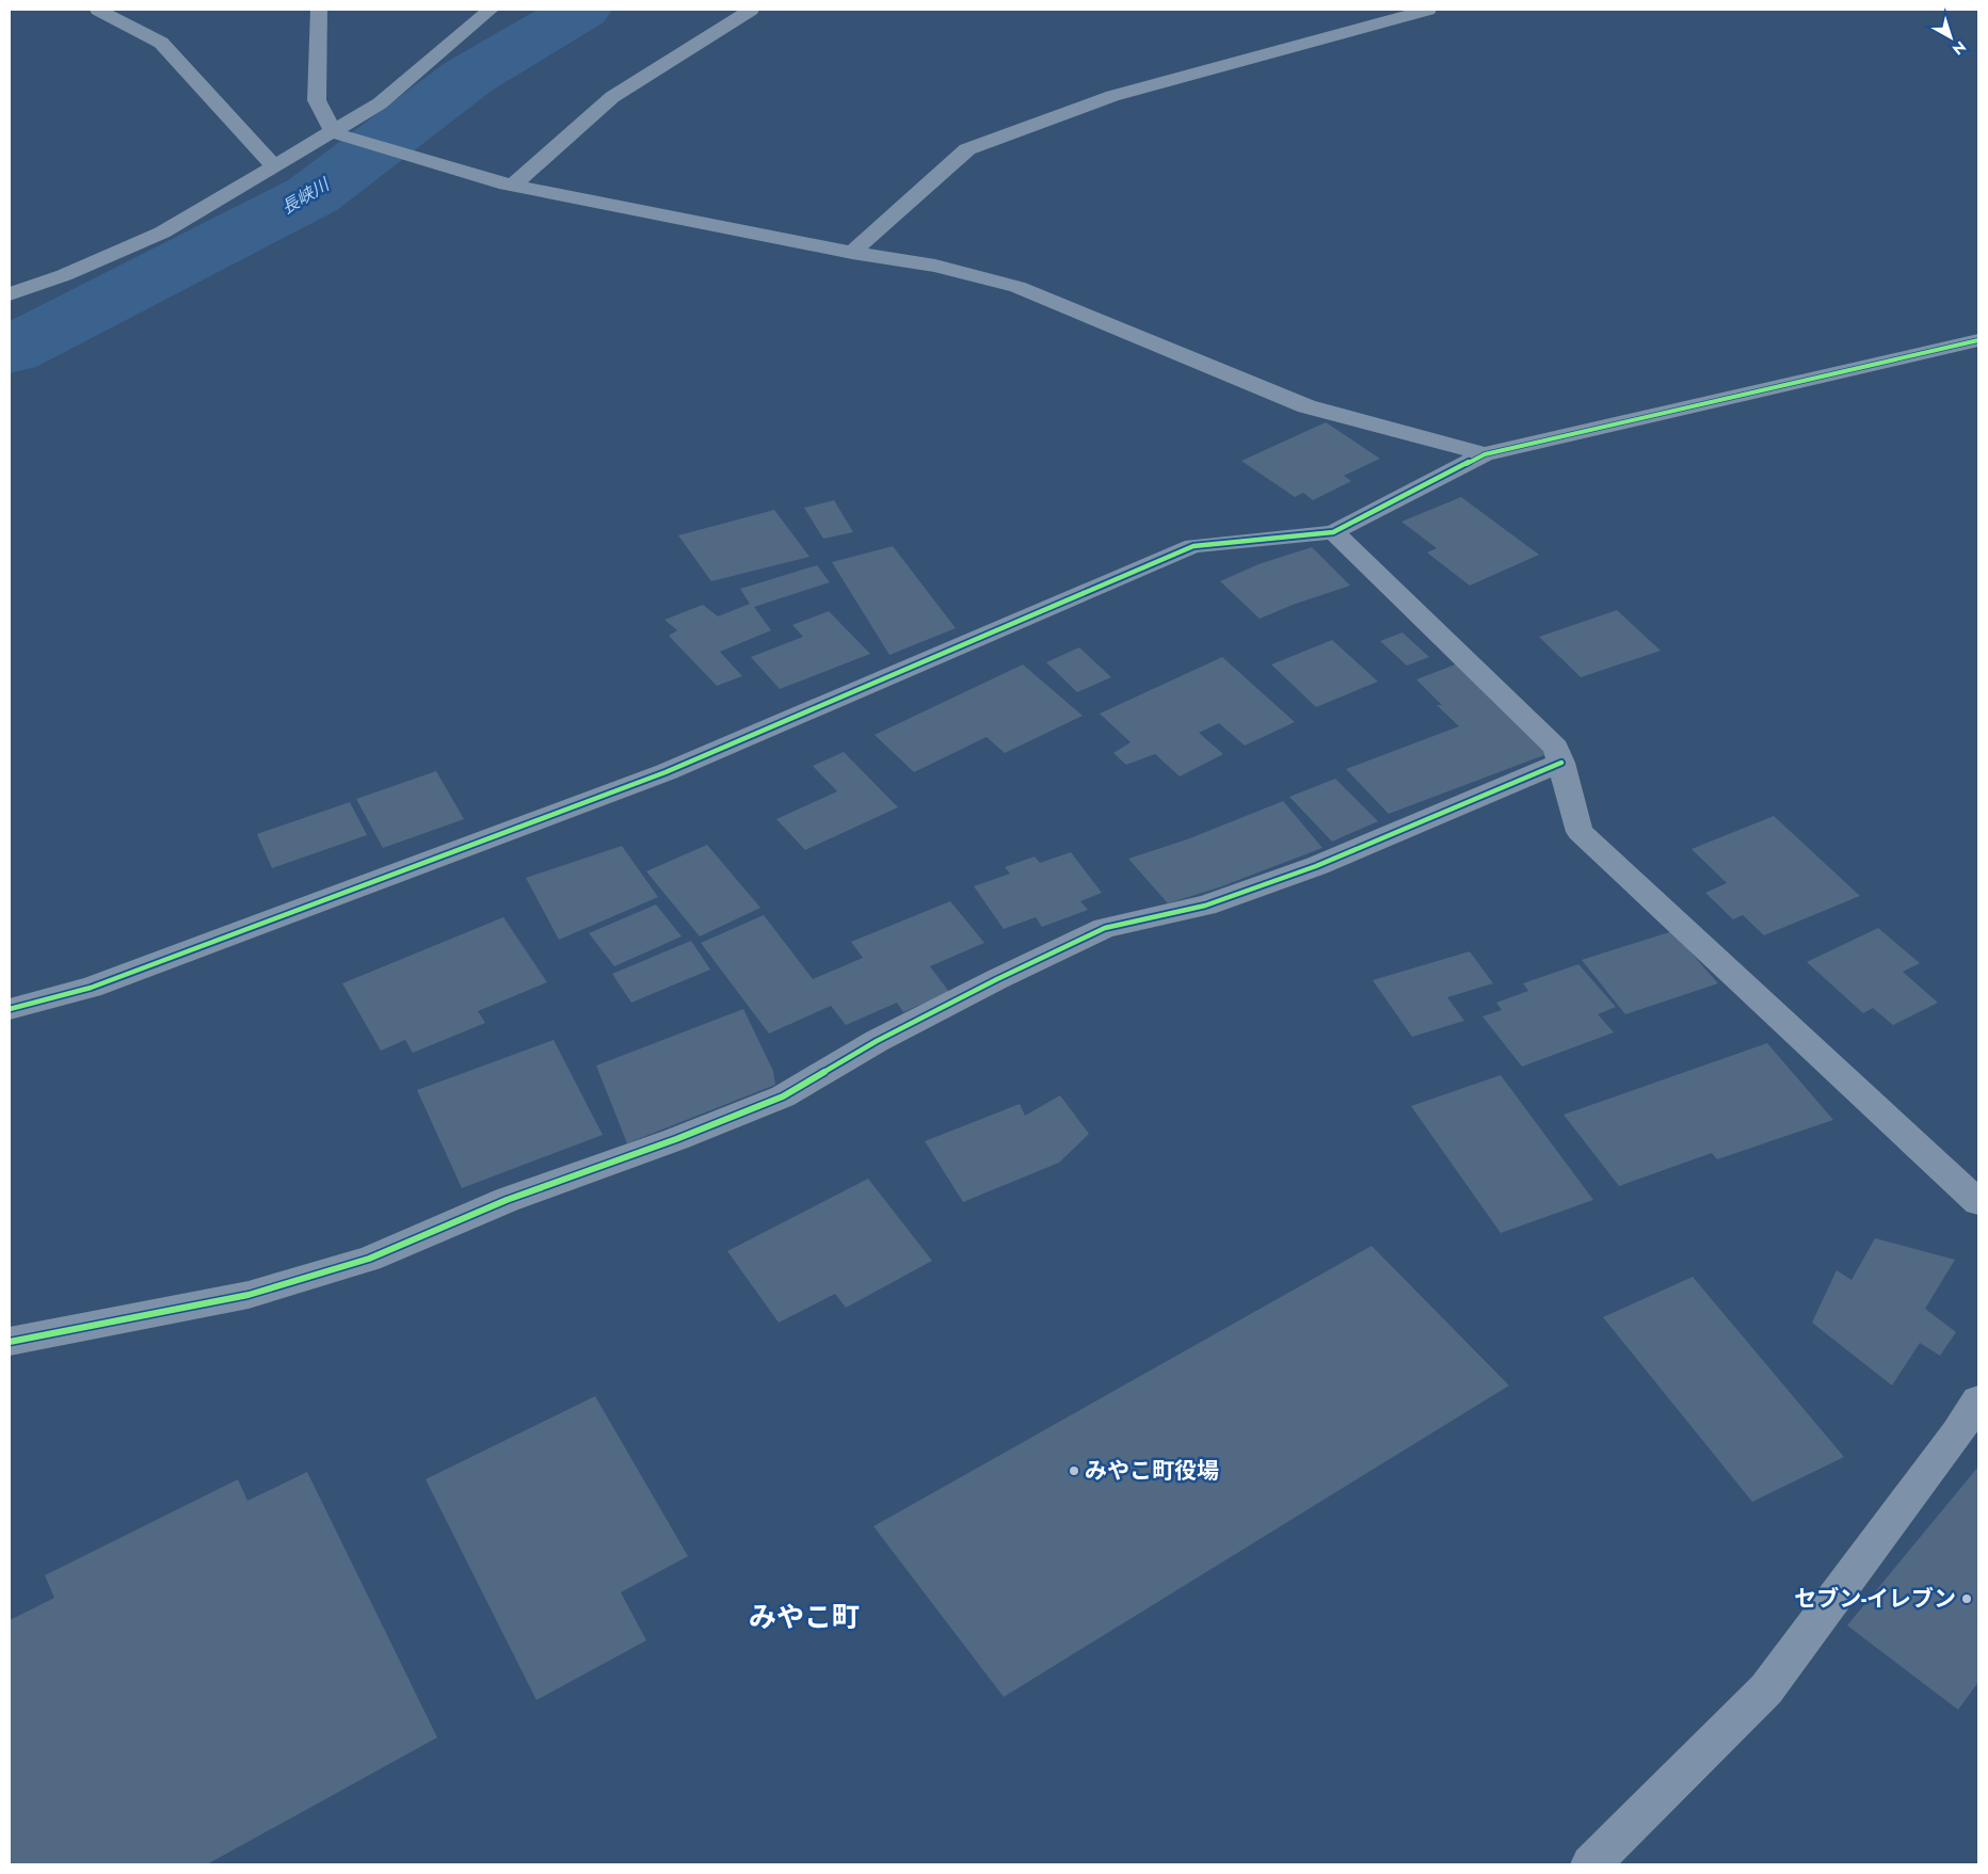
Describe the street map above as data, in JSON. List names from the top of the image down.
{
  "districts": ["みやこ町"],
  "water": ["長峡川"],
  "places": ["みやこ町役場", "セブン-イレブン"],
  "north": "bottom right"
}
